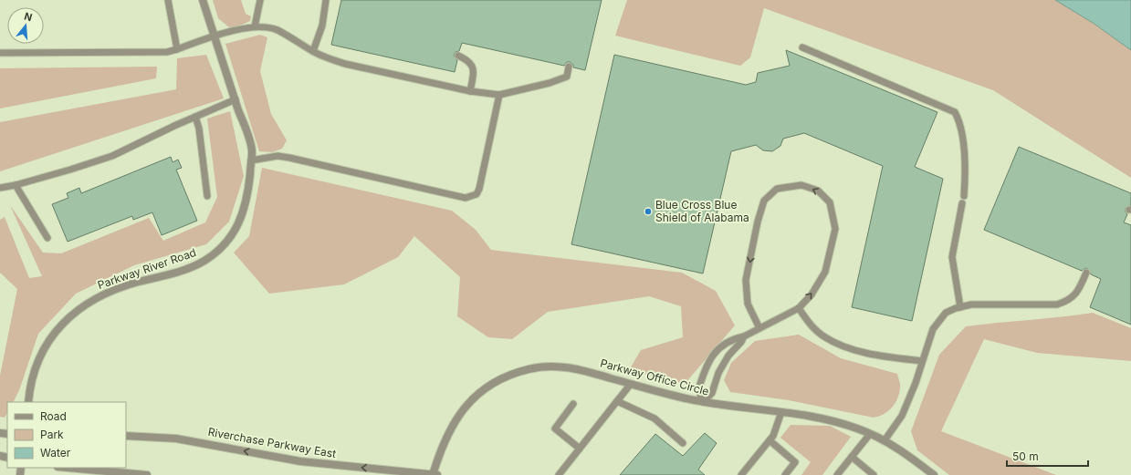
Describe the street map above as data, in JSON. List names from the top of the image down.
{
  "streets": {
    "street": ["Parkway River Road", "Parkway Office Circle", "Riverchase Parkway East"]
  },
  "crossings": [
    ["Parkway Office Circle", "Riverchase Parkway East"]
  ],
  "one_way": ["Riverchase Parkway East"],
  "places": ["Blue Cross Blue Shield of Alabama"],
  "legend": ["Road", "Park", "Water"],
  "scale_bar": "50 m",
  "north": "top"
}
